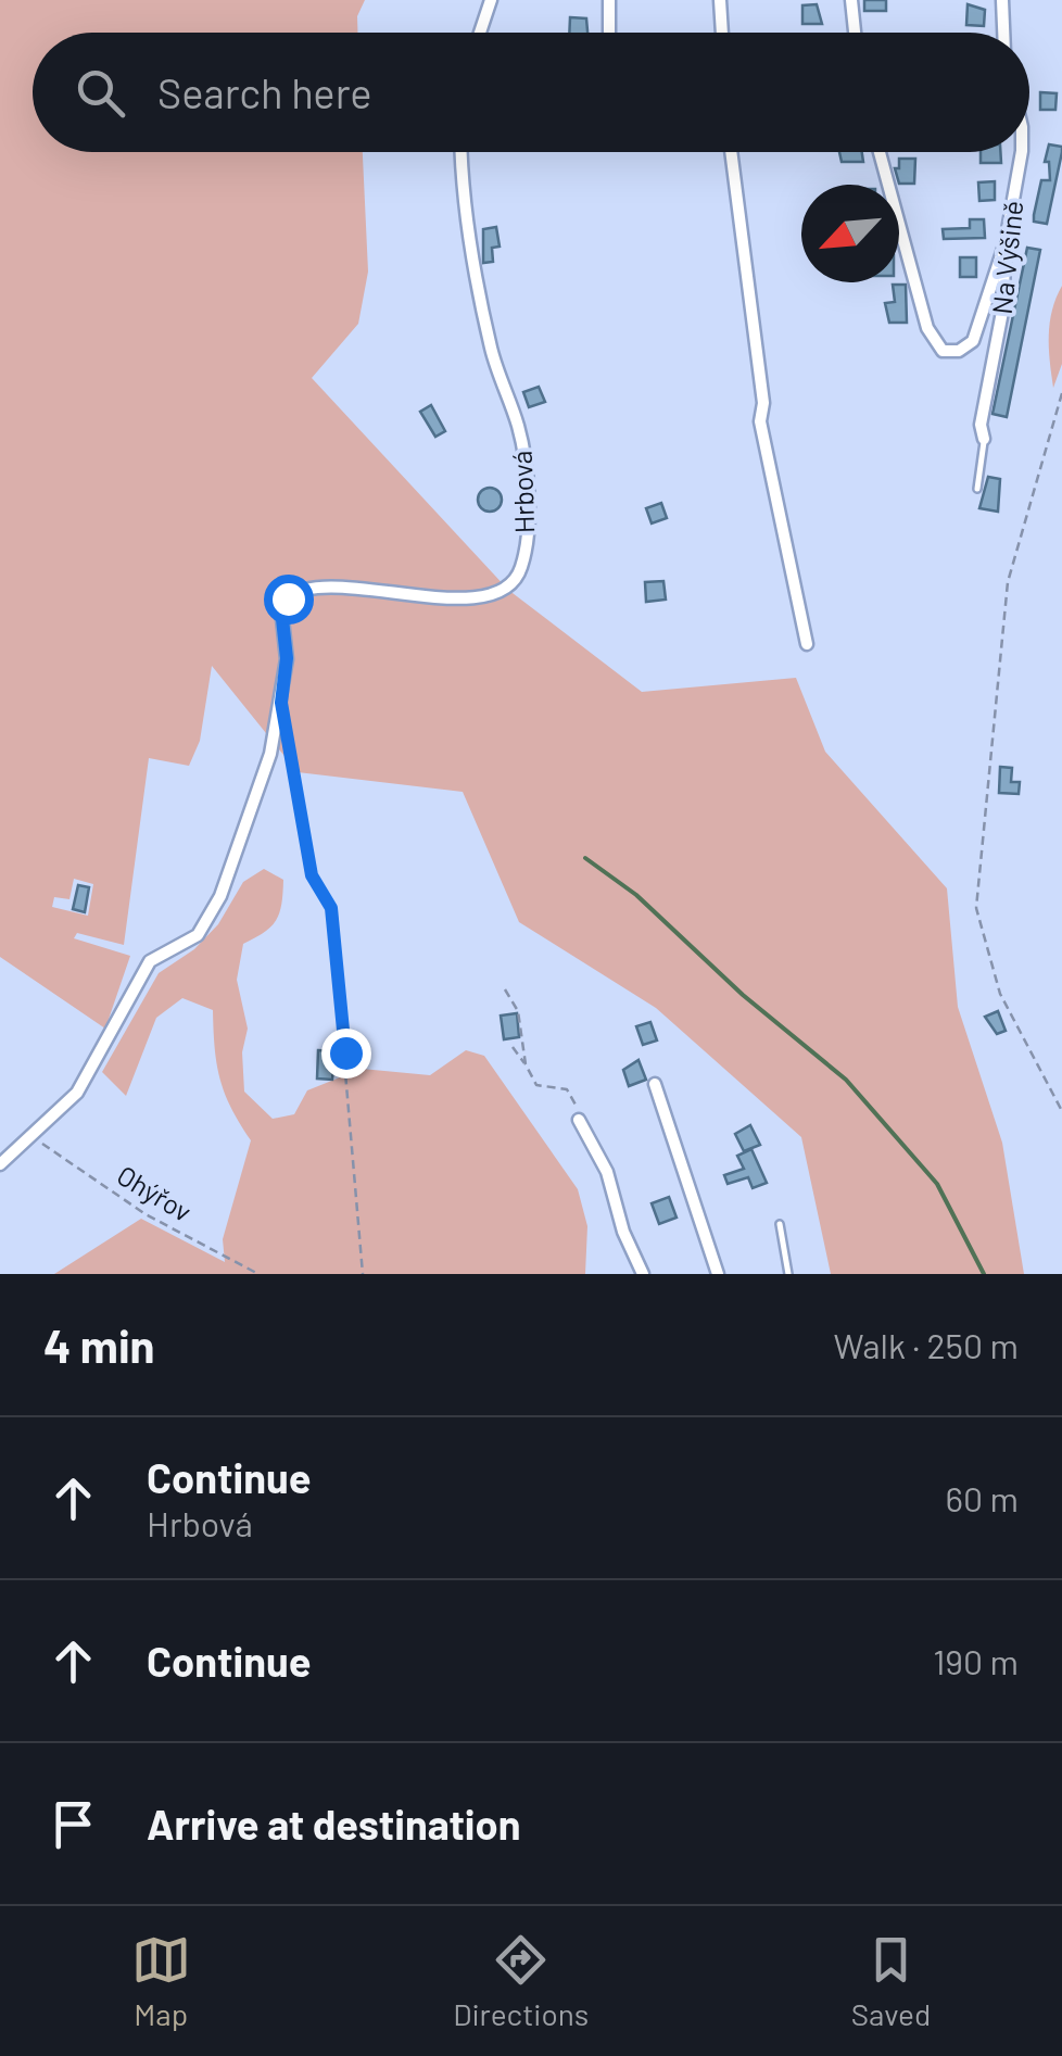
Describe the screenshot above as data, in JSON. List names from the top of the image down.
{
  "streets": {
    "street": ["Na Výšině", "Hrbová"],
    "path": ["Ohýřov"]
  },
  "north": "bottom left",
  "page": {
    "search": "Search here",
    "heading": ["4 min", "Walk · 250 m"],
    "list": [
      ["Continue", "Hrbová", "60 m"],
      ["Continue", "190 m"],
      "Arrive at destination"
    ],
    "nav": ["Map", "Directions", "Saved"]
  }
}
